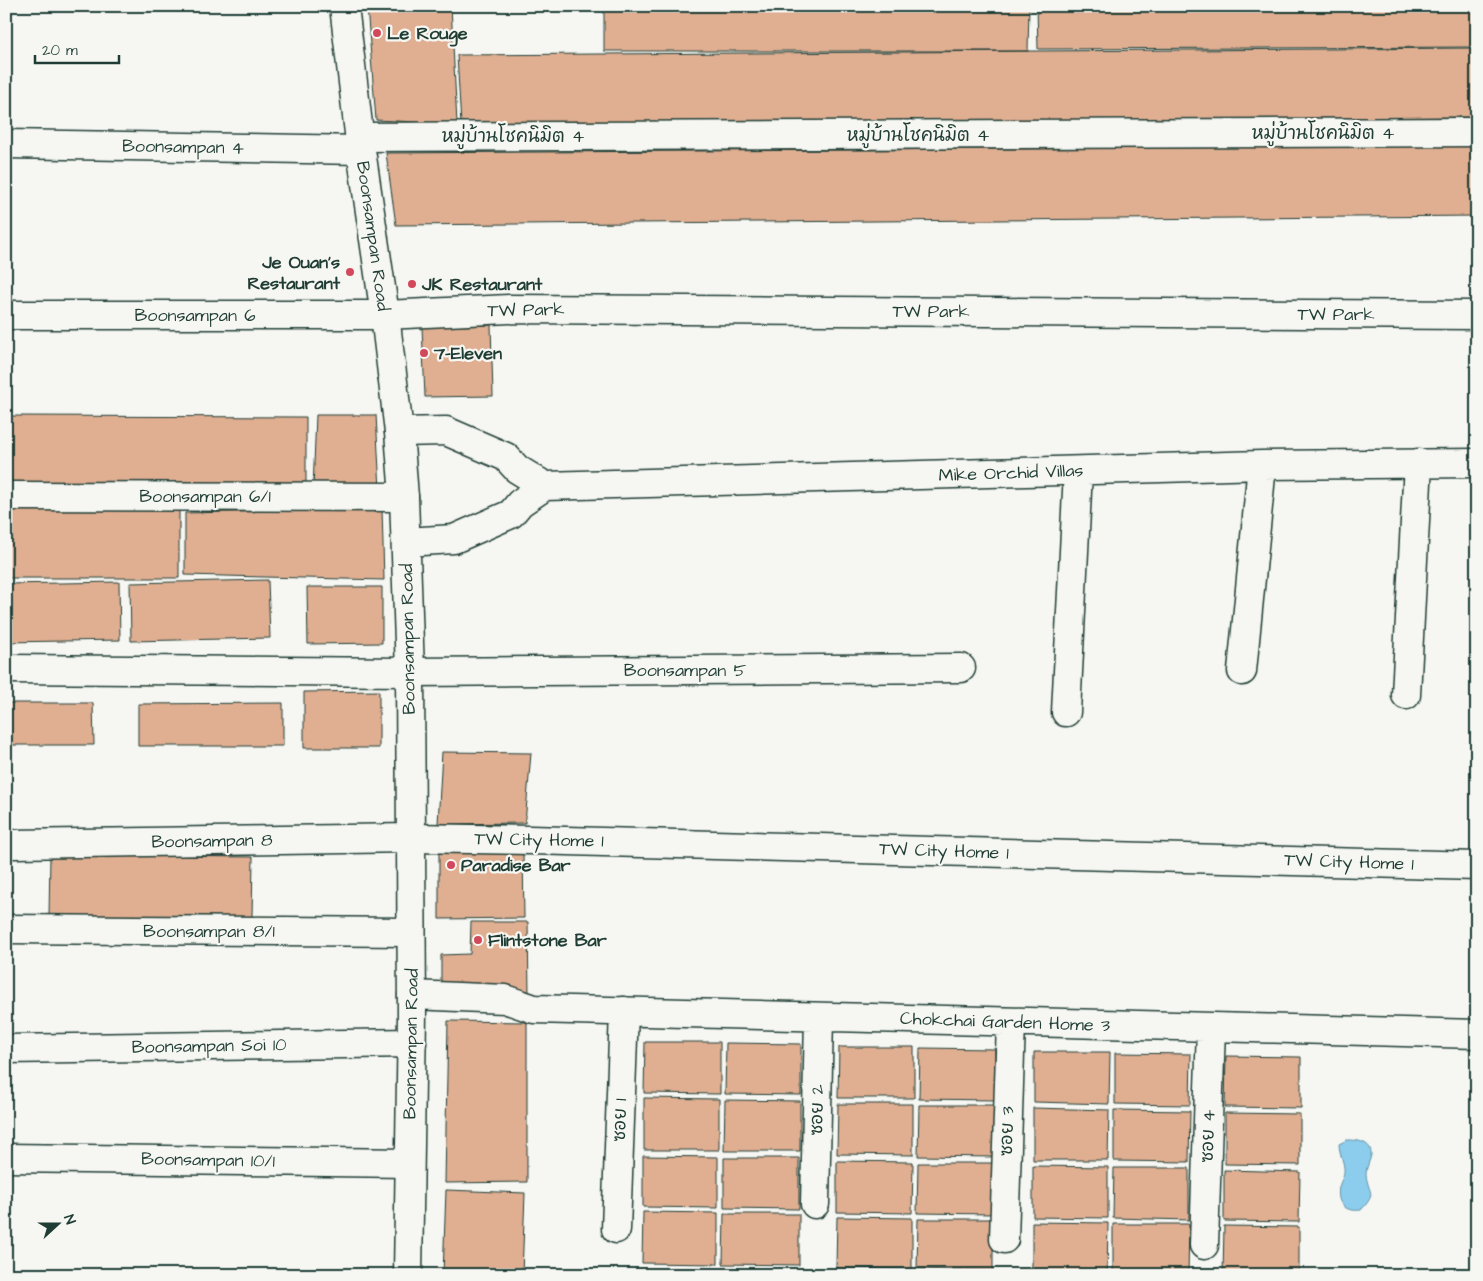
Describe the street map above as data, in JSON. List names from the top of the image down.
{
  "streets": {
    "street": [
      "หมู่บ้านโชคนิมิต 4",
      "Boonsampan 4",
      "Boonsampan Road",
      "TW Park",
      "Boonsampan 6",
      "Mike Orchid Villas",
      "Boonsampan 6/1",
      "Boonsampan 5",
      "TW City Home 1",
      "Boonsampan 8",
      "Boonsampan 8/1",
      "Chokchai Garden Home 3",
      "Boonsampan Soi 10",
      "ซอย 2",
      "ซอย 1",
      "ซอย 3",
      "ซอย 4",
      "Boonsampan 10/1"
    ]
  },
  "crossings": [
    ["หมู่บ้านโชคนิมิต 4", "Boonsampan 4"],
    ["หมู่บ้านโชคนิมิต 4", "Boonsampan Road"],
    ["Boonsampan 4", "Boonsampan Road"],
    ["Boonsampan Road", "TW Park"],
    ["Boonsampan Road", "Boonsampan 6"],
    ["Boonsampan Road", "Boonsampan 6/1"],
    ["Boonsampan Road", "Boonsampan 5"],
    ["Boonsampan Road", "TW City Home 1"],
    ["Boonsampan Road", "Boonsampan 8"],
    ["Boonsampan Road", "Boonsampan 8/1"],
    ["Boonsampan Road", "Chokchai Garden Home 3"],
    ["Boonsampan Road", "Boonsampan Soi 10"],
    ["Boonsampan Road", "Boonsampan 10/1"],
    ["TW Park", "Boonsampan 6"],
    ["TW City Home 1", "Boonsampan 8"],
    ["Chokchai Garden Home 3", "ซอย 2"],
    ["Chokchai Garden Home 3", "ซอย 1"],
    ["Chokchai Garden Home 3", "ซอย 3"],
    ["Chokchai Garden Home 3", "ซอย 4"]
  ],
  "places": [
    "Le Rouge",
    "Je Ouan’s Restaurant",
    "JK Restaurant",
    "7-Eleven",
    "Paradise Bar",
    "Flintstone Bar"
  ],
  "scale_bar": "20 m",
  "north": "right"
}
